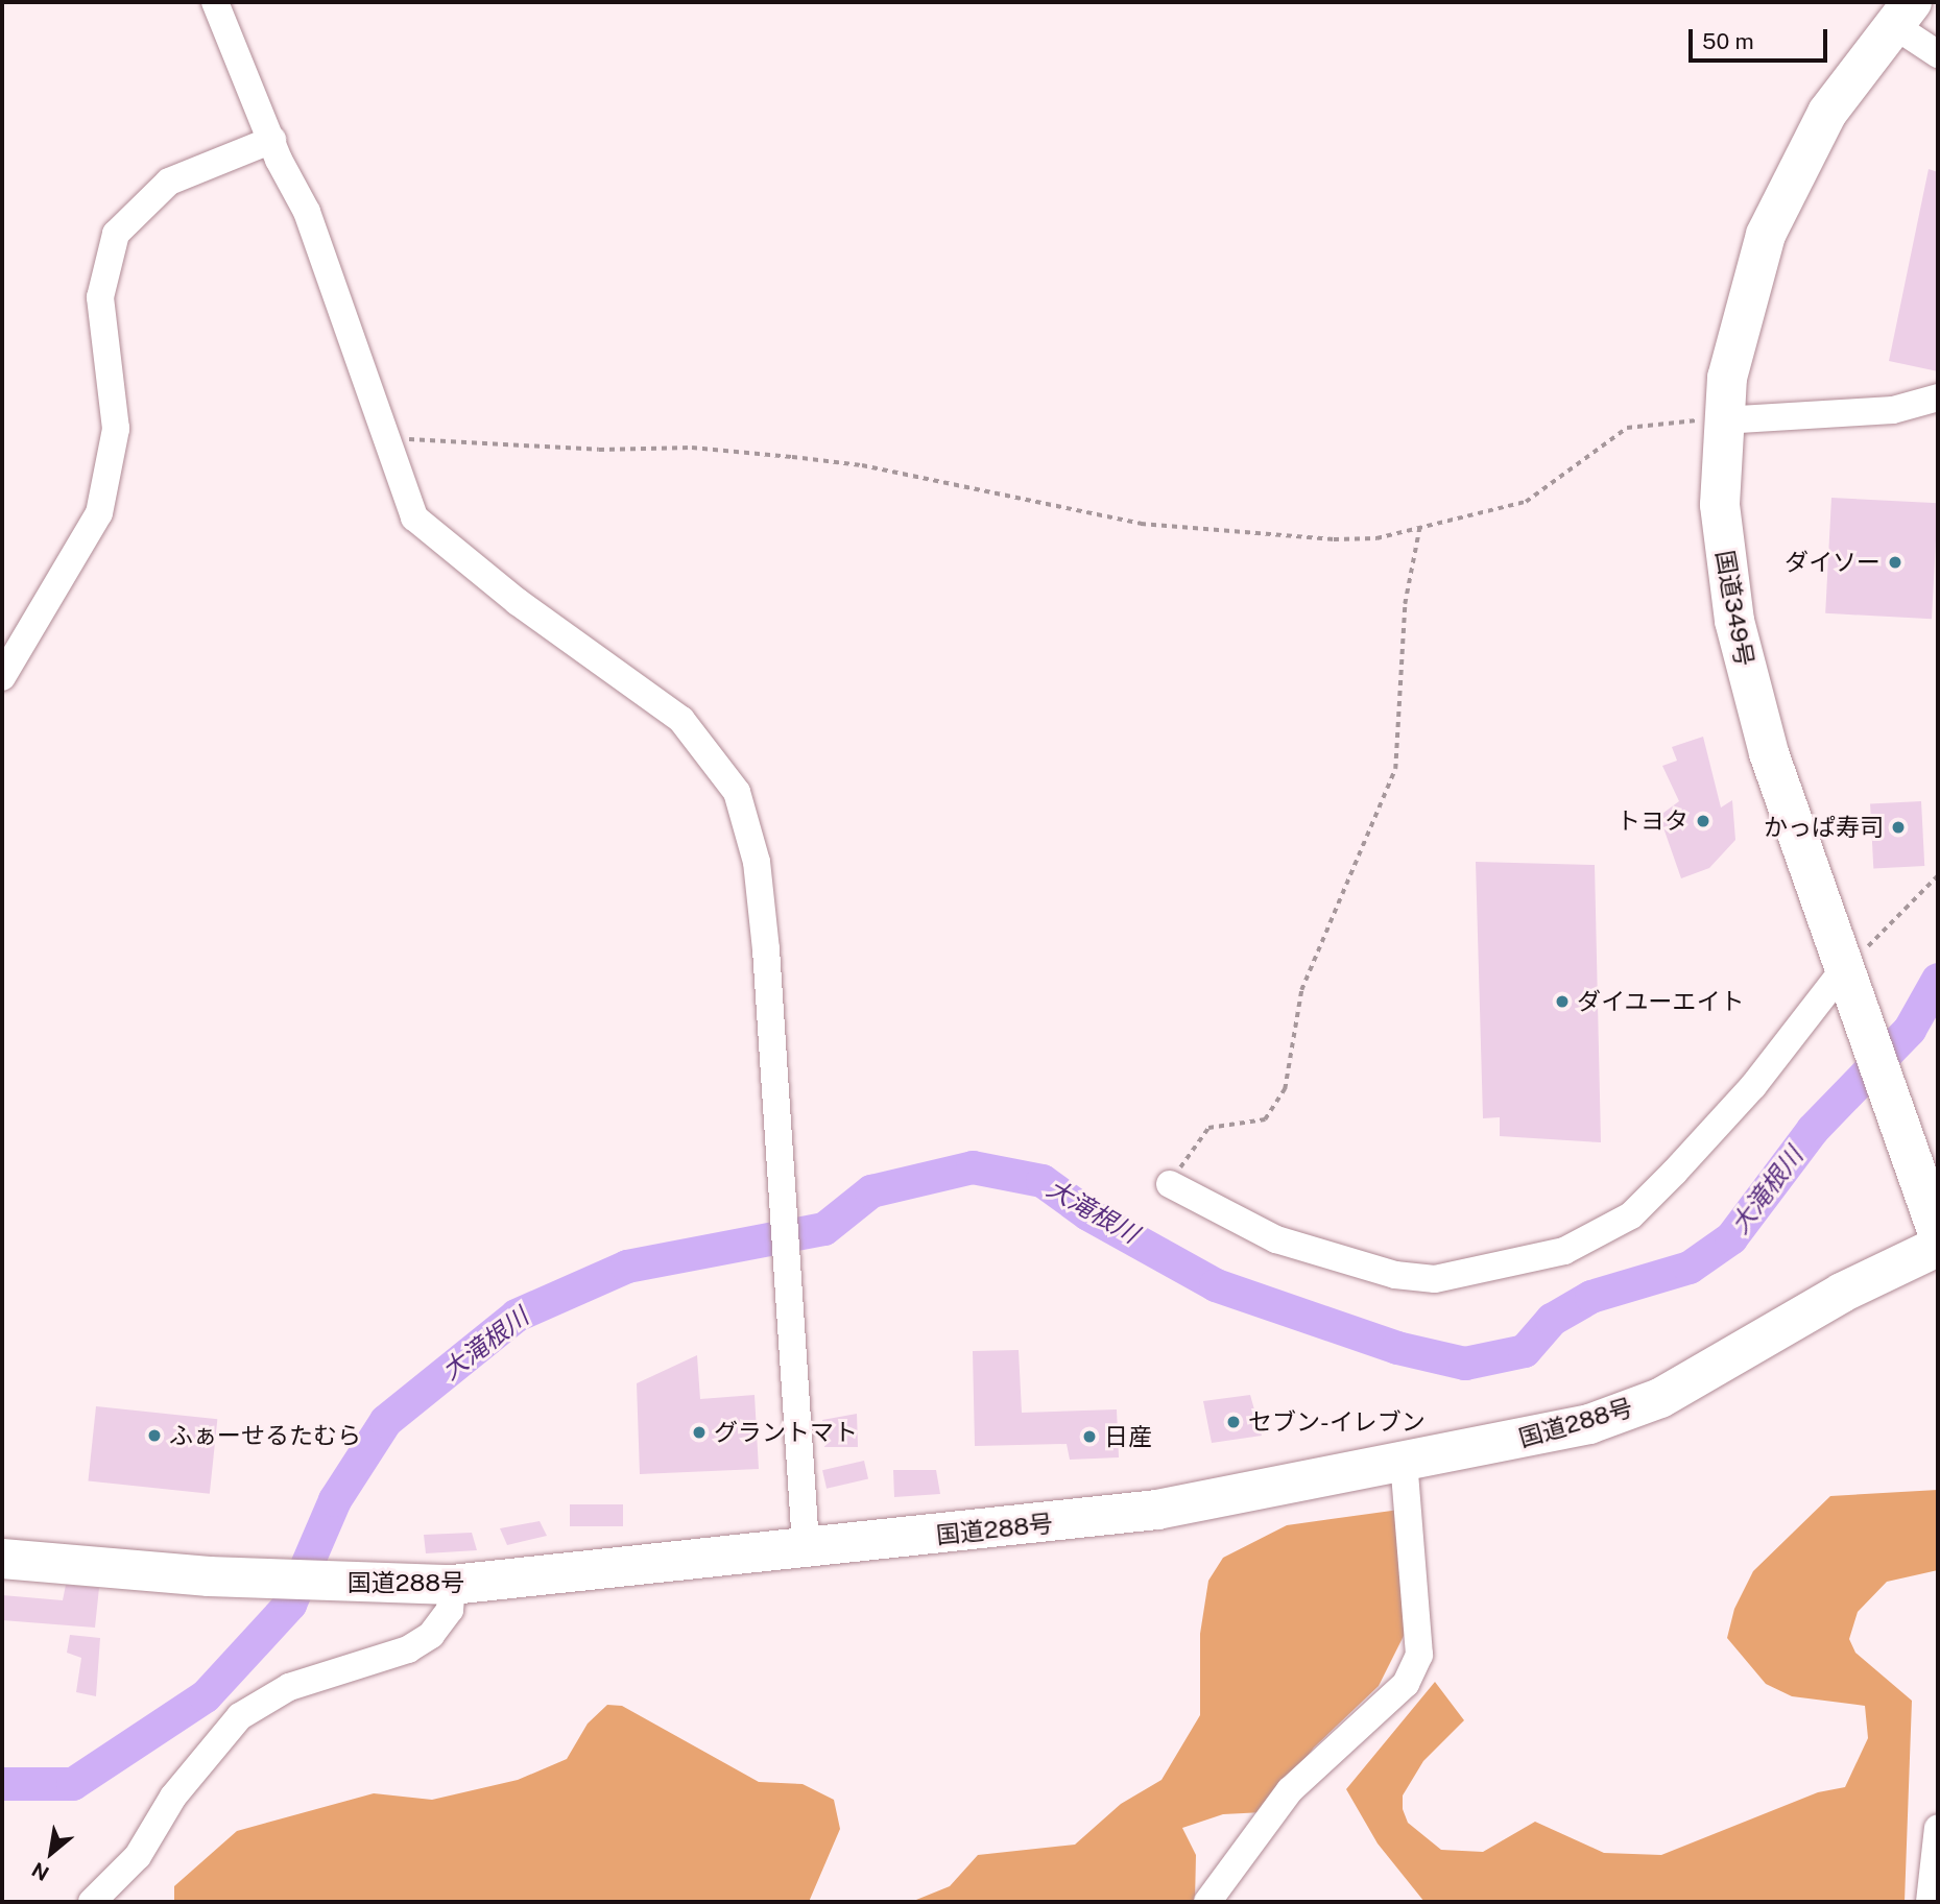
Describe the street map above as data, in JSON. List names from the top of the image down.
{
  "streets": {
    "highway": ["国道349号", "国道288号"]
  },
  "water": ["大滝根川"],
  "places": [
    "ダイソー",
    "トヨタ",
    "かっぱ寿司",
    "ダイユーエイト",
    "セブン-イレブン",
    "グラントマト",
    "ふぁーせるたむら",
    "日産"
  ],
  "scale_bar": "50 m",
  "north": "bottom left"
}
